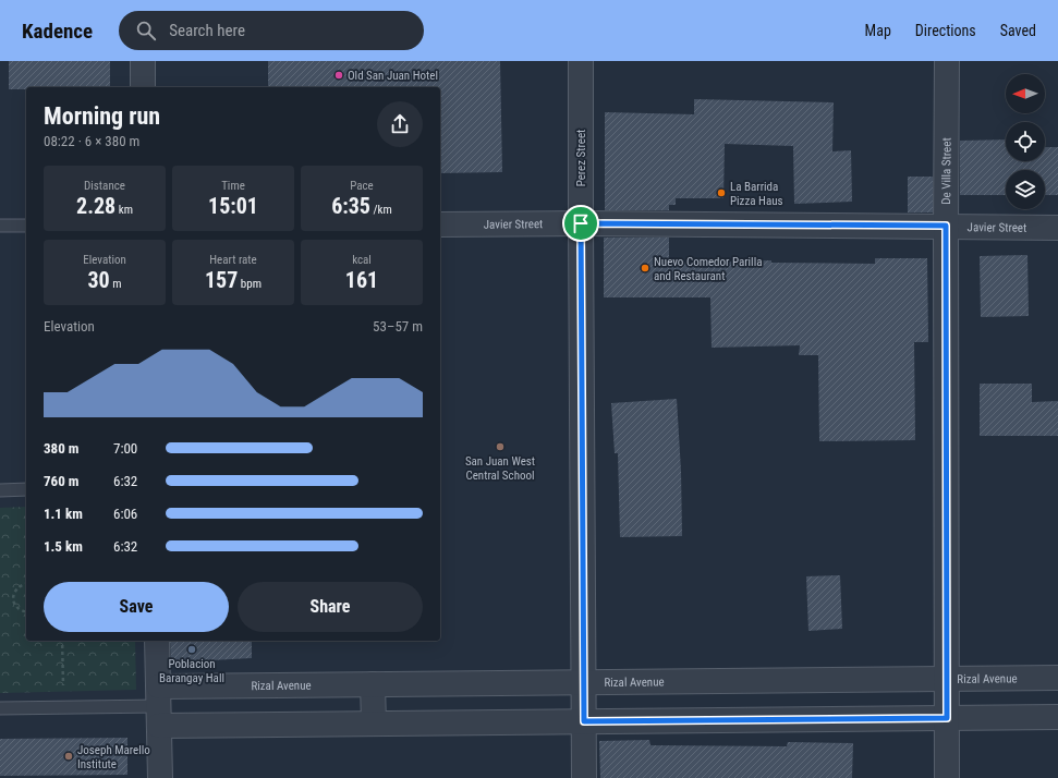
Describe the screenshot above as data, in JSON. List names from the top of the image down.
{
  "streets": {
    "street": [
      "Perez Street",
      "De Villa Street",
      "Javier Street",
      "Rizal Avenue"
    ]
  },
  "crossings": [
    ["Perez Street", "Javier Street"],
    ["Perez Street", "Rizal Avenue"],
    ["De Villa Street", "Javier Street"],
    ["De Villa Street", "Rizal Avenue"]
  ],
  "places": [
    "Old San Juan Hotel",
    "La Barrida Pizza Haus",
    "Nuevo Comedor Parilla and Restaurant",
    "San Juan West Central School",
    "Poblacion Barangay Hall",
    "Joseph Marello Institute"
  ],
  "north": "left",
  "page": {
    "header": "Kadence",
    "search": "Search here",
    "nav": ["Map", "Directions", "Saved"],
    "heading": ["Morning run", "08:22 · 6 × 380 m"],
    "stats": [
      ["Distance", "2.28 km"],
      ["Time", "15:01"],
      ["Pace", "6:35 /km"],
      ["Elevation", "30 m"],
      ["Heart rate", "157 bpm"],
      ["kcal", "161"]
    ],
    "chart": ["Elevation", "53–57 m"],
    "list": [
      {
        "name": "380 m",
        "note": "7:00"
      },
      {
        "name": "760 m",
        "note": "6:32"
      },
      {
        "name": "1.1 km",
        "note": "6:06"
      },
      {
        "name": "1.5 km",
        "note": "6:32"
      }
    ],
    "buttons": ["Save", "Share"]
  }
}
